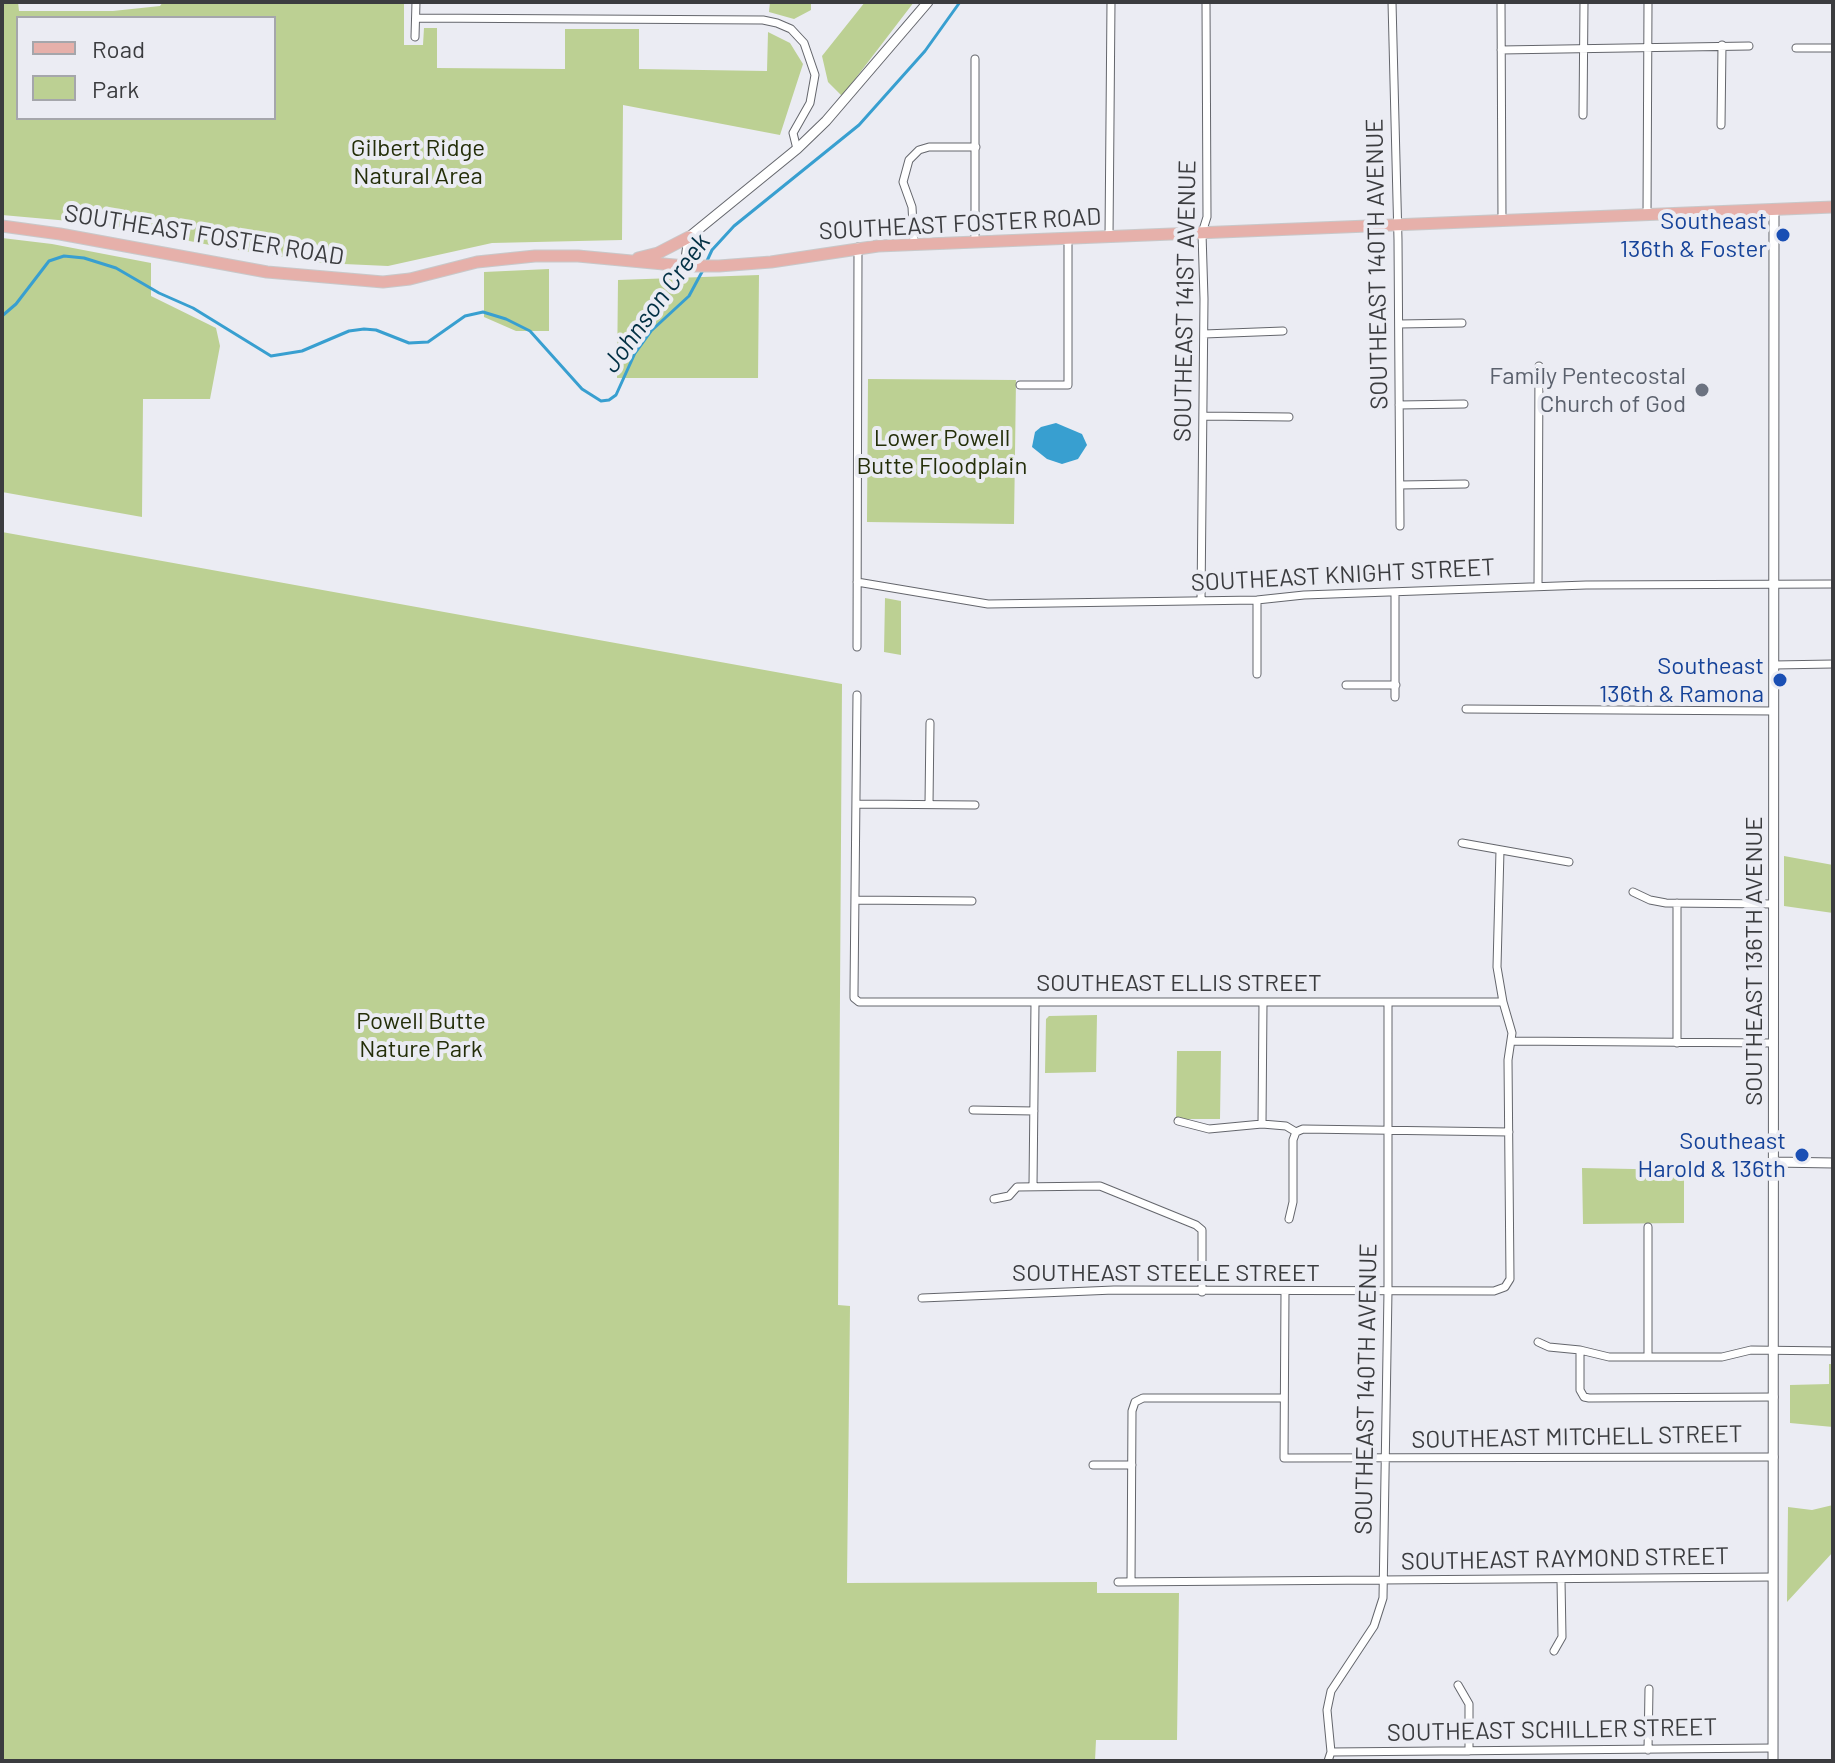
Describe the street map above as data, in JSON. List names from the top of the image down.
{
  "streets": {
    "main road": ["SOUTHEAST FOSTER ROAD"],
    "street": [
      "SOUTHEAST 140TH AVENUE",
      "SOUTHEAST 141ST AVENUE",
      "SOUTHEAST KNIGHT STREET",
      "SOUTHEAST 136TH AVENUE",
      "SOUTHEAST ELLIS STREET",
      "SOUTHEAST STEELE STREET",
      "SOUTHEAST MITCHELL STREET",
      "SOUTHEAST RAYMOND STREET",
      "SOUTHEAST SCHILLER STREET"
    ]
  },
  "crossings": [
    ["SOUTHEAST FOSTER ROAD", "SOUTHEAST 140TH AVENUE"],
    ["SOUTHEAST FOSTER ROAD", "SOUTHEAST 141ST AVENUE"],
    ["SOUTHEAST FOSTER ROAD", "SOUTHEAST 136TH AVENUE"],
    ["SOUTHEAST 140TH AVENUE", "SOUTHEAST ELLIS STREET"],
    ["SOUTHEAST 140TH AVENUE", "SOUTHEAST STEELE STREET"],
    ["SOUTHEAST 140TH AVENUE", "SOUTHEAST MITCHELL STREET"],
    ["SOUTHEAST 140TH AVENUE", "SOUTHEAST RAYMOND STREET"],
    ["SOUTHEAST 140TH AVENUE", "SOUTHEAST SCHILLER STREET"],
    ["SOUTHEAST 141ST AVENUE", "SOUTHEAST KNIGHT STREET"],
    ["SOUTHEAST KNIGHT STREET", "SOUTHEAST 136TH AVENUE"],
    ["SOUTHEAST 136TH AVENUE", "SOUTHEAST MITCHELL STREET"],
    ["SOUTHEAST 136TH AVENUE", "SOUTHEAST RAYMOND STREET"],
    ["SOUTHEAST 136TH AVENUE", "SOUTHEAST SCHILLER STREET"]
  ],
  "water": ["Johnson Creek"],
  "parks": ["Gilbert Ridge Natural Area", "Lower Powell Butte Floodplain", "Powell Butte Nature Park"],
  "places": [
    "Southeast 136th & Foster",
    "Family Pentecostal Church of God",
    "Southeast 136th & Ramona",
    "Southeast Harold & 136th"
  ],
  "legend": ["Road", "Park"]
}
